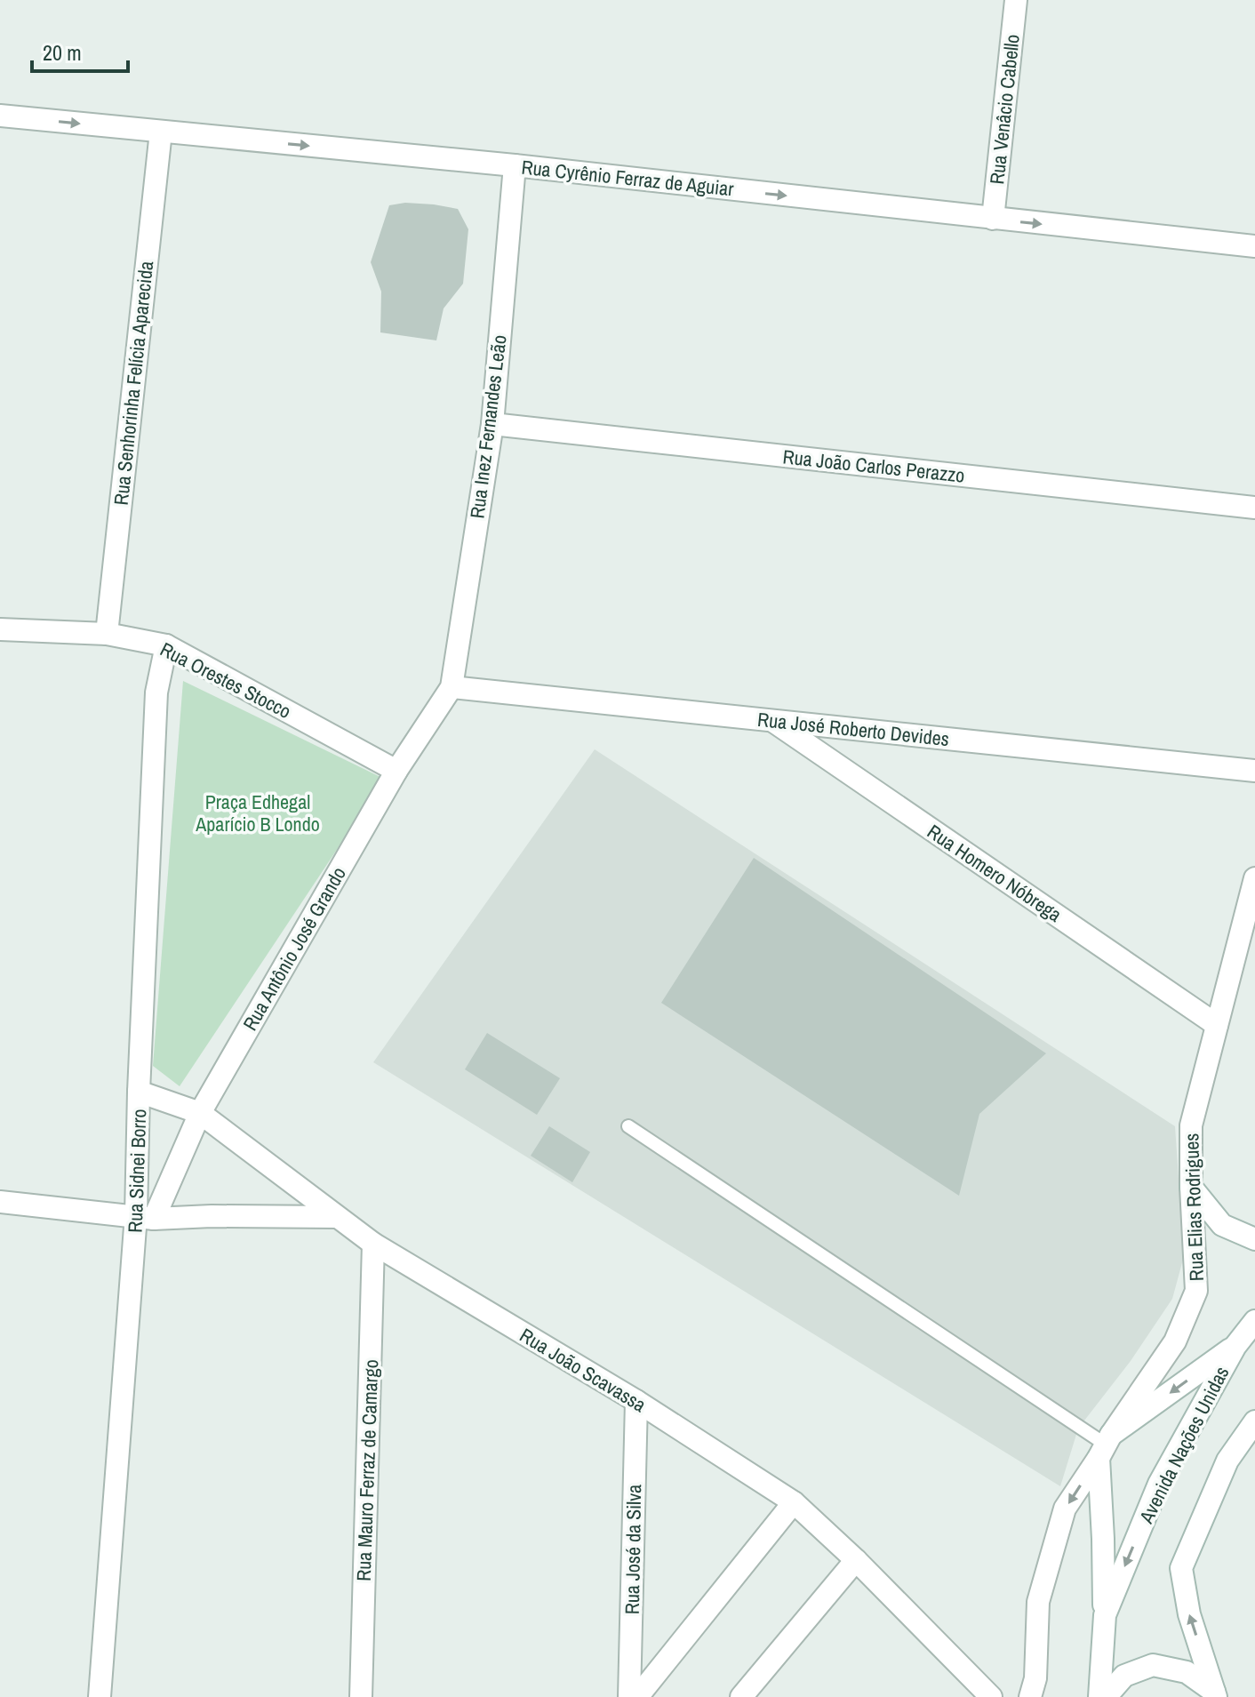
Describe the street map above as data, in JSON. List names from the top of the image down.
{
  "streets": {
    "street": [
      "Rua Venâcio Cabello",
      "Rua Cyrênio Ferraz de Aguiar",
      "Rua Senhorinha Felícia Aparecida",
      "Rua Inez Fernandes Leão",
      "Rua João Carlos Perazzo",
      "Rua Orestes Stocco",
      "Rua José Roberto Devides",
      "Rua Homero Nóbrega",
      "Rua Antônio José Grando",
      "Rua Sidnei Borro",
      "Rua Elias Rodrigues",
      "Rua João Scavassa",
      "Avenida Nações Unidas",
      "Rua Mauro Ferraz de Camargo",
      "Rua José da Silva"
    ]
  },
  "crossings": [
    ["Rua Venâcio Cabello", "Rua Cyrênio Ferraz de Aguiar"],
    ["Rua Cyrênio Ferraz de Aguiar", "Rua Senhorinha Felícia Aparecida"],
    ["Rua Cyrênio Ferraz de Aguiar", "Rua Inez Fernandes Leão"],
    ["Rua Senhorinha Felícia Aparecida", "Rua Orestes Stocco"],
    ["Rua Inez Fernandes Leão", "Rua João Carlos Perazzo"],
    ["Rua Inez Fernandes Leão", "Rua José Roberto Devides"],
    ["Rua Inez Fernandes Leão", "Rua Antônio José Grando"],
    ["Rua Orestes Stocco", "Rua Antônio José Grando"],
    ["Rua Orestes Stocco", "Rua Sidnei Borro"],
    ["Rua José Roberto Devides", "Rua Homero Nóbrega"],
    ["Rua José Roberto Devides", "Rua Antônio José Grando"],
    ["Rua Homero Nóbrega", "Rua Elias Rodrigues"],
    ["Rua Antônio José Grando", "Rua Sidnei Borro"],
    ["Rua Antônio José Grando", "Rua João Scavassa"],
    ["Rua Sidnei Borro", "Rua João Scavassa"],
    ["Rua João Scavassa", "Rua Mauro Ferraz de Camargo"],
    ["Rua João Scavassa", "Rua José da Silva"]
  ],
  "one_way": ["Rua Cyrênio Ferraz de Aguiar", "Avenida Nações Unidas"],
  "parks": ["Praça Edhegal Aparício B Londo"],
  "scale_bar": "20 m"
}
